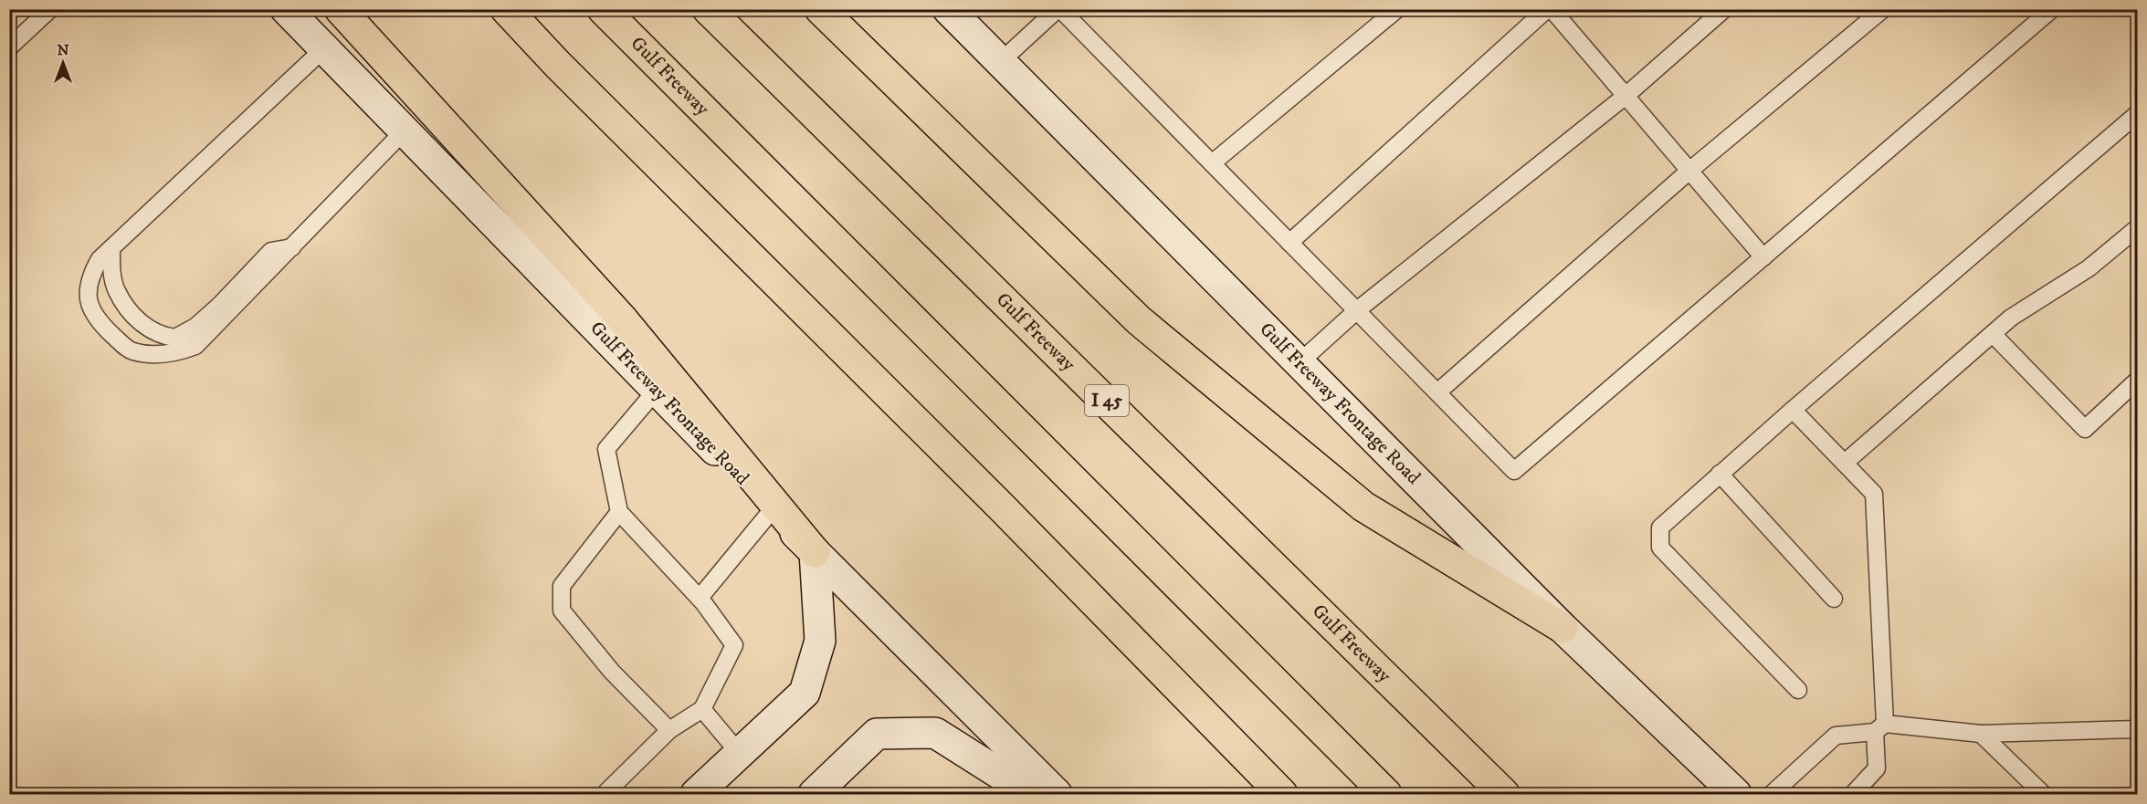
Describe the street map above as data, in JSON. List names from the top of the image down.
{
  "streets": {
    "highway": ["Gulf Freeway", "I 45"],
    "main road": ["Gulf Freeway Frontage Road"]
  },
  "north": "top"
}
